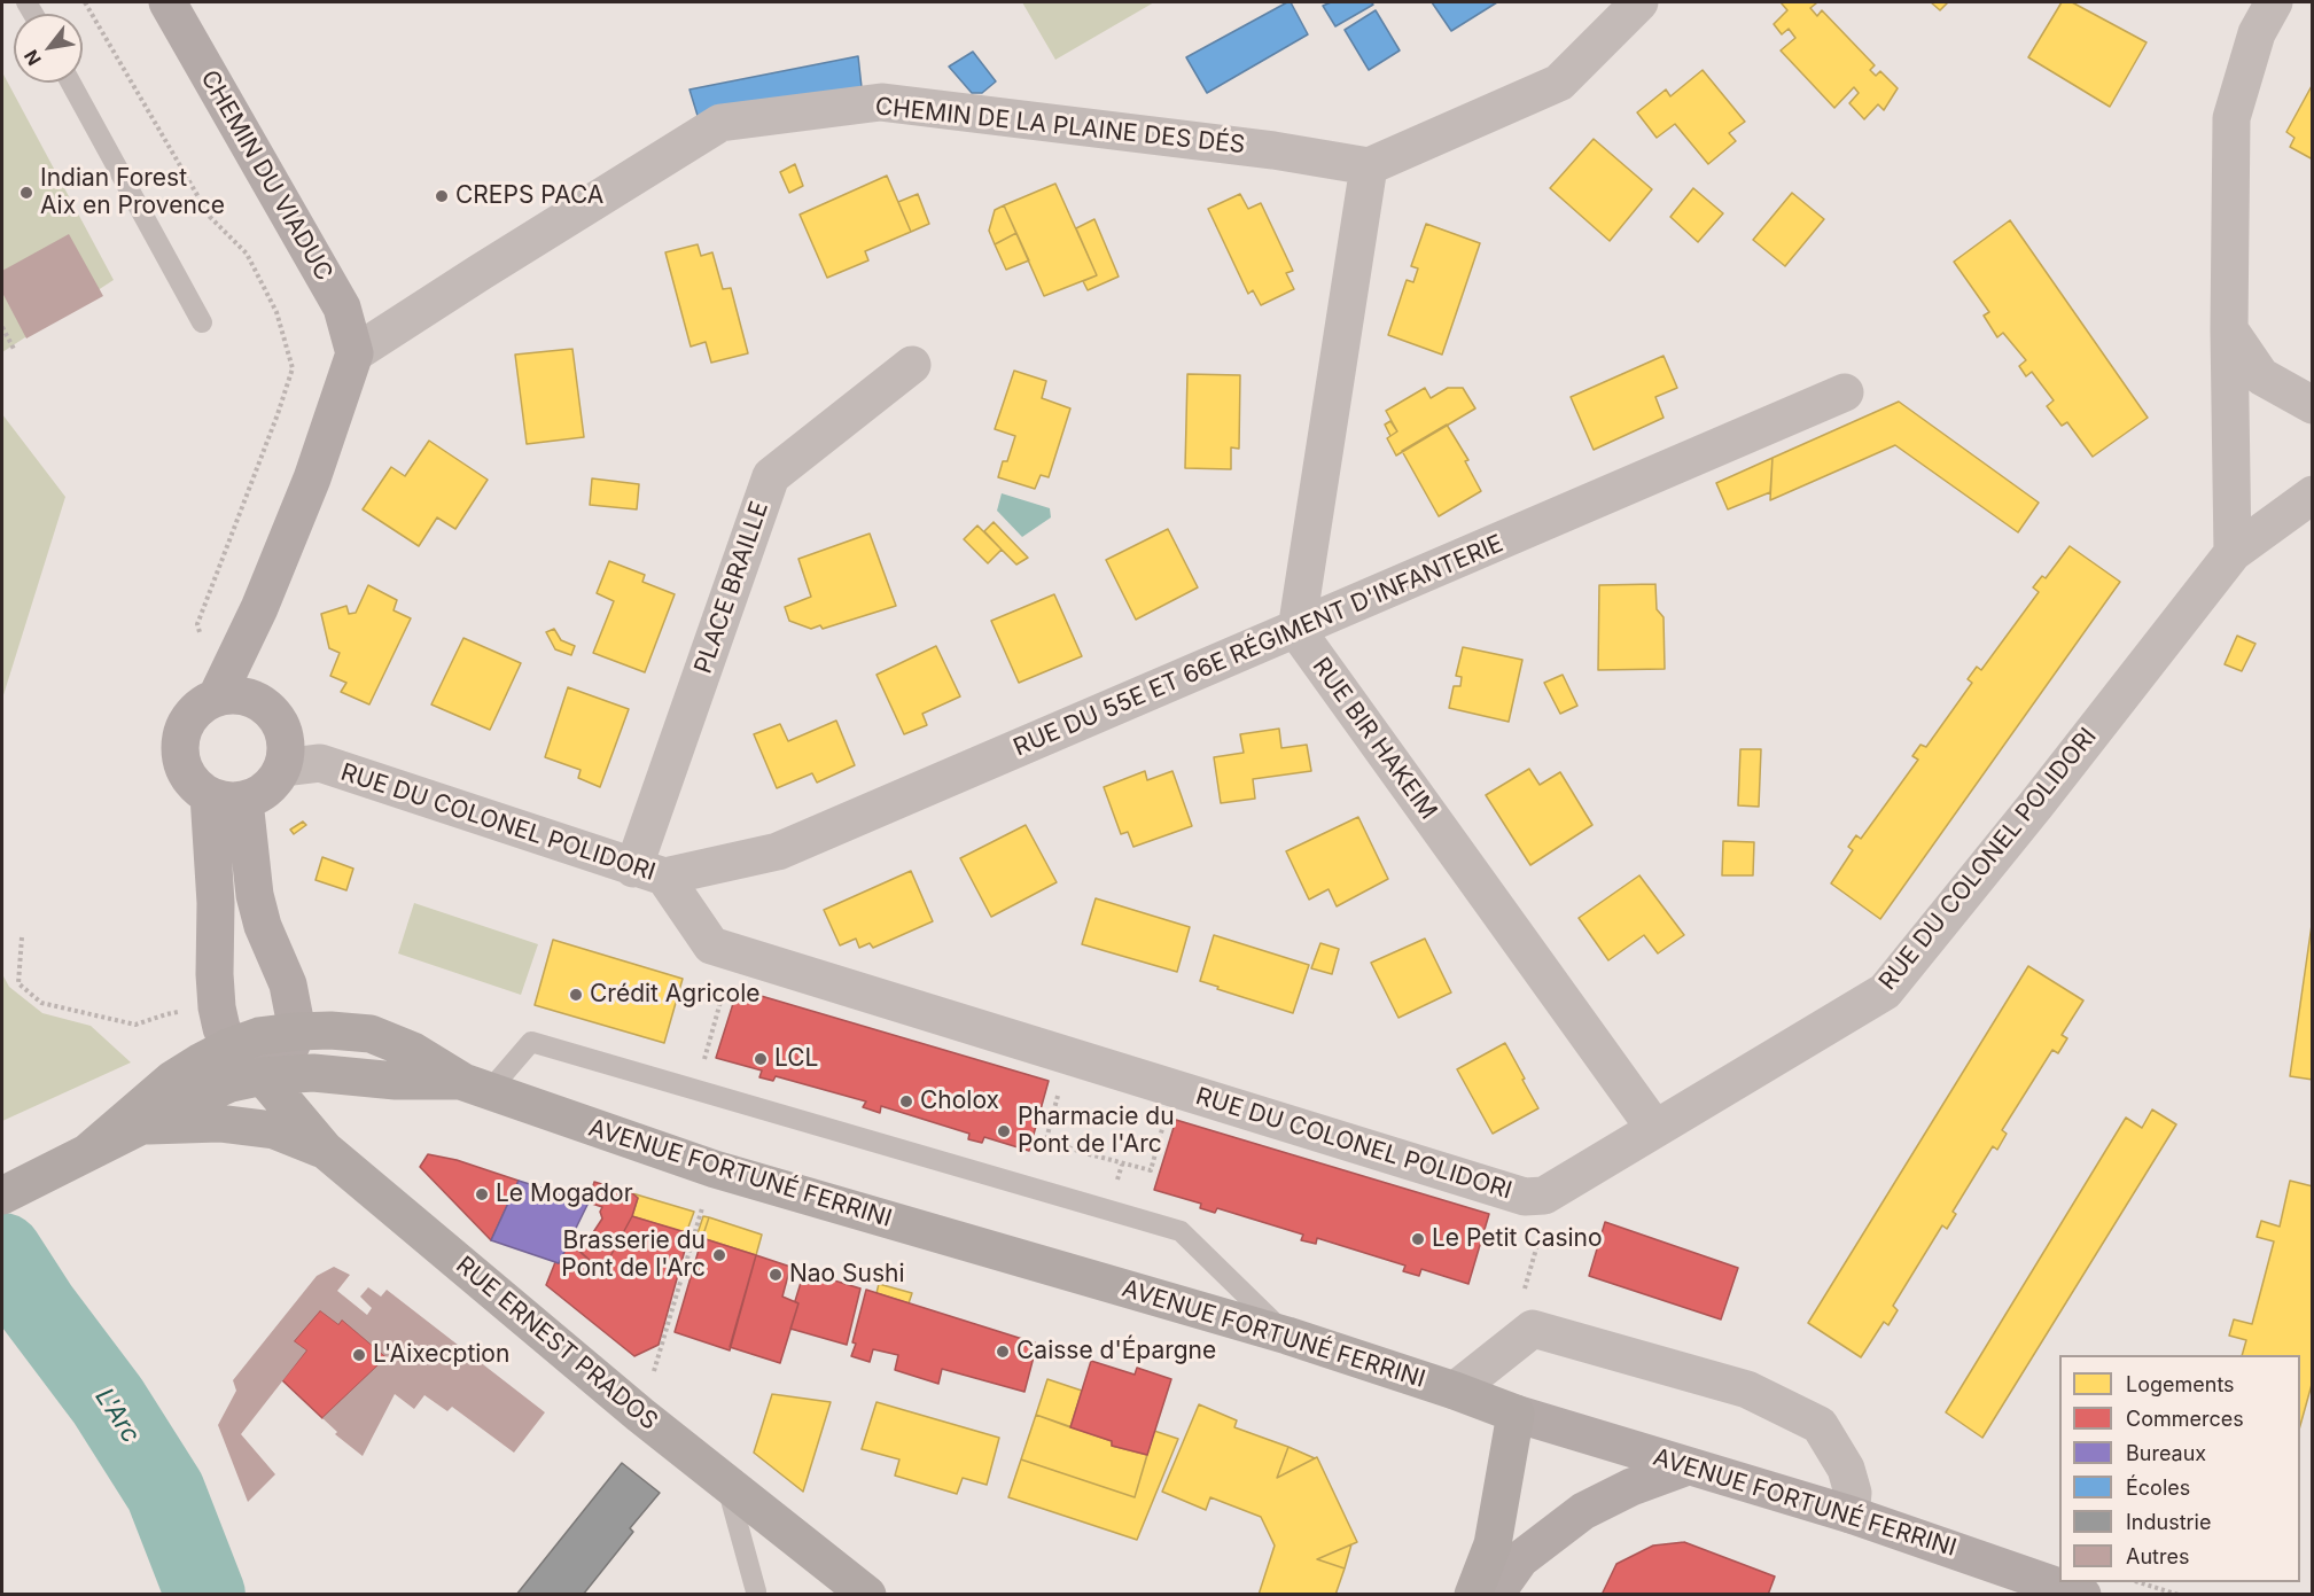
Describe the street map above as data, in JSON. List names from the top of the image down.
{
  "streets": {
    "main road": ["AVENUE FORTUNÉ FERRINI", "RUE ERNEST PRADOS"],
    "street": [
      "CHEMIN DE LA PLAINE DES DÉS",
      "CHEMIN DU VIADUC",
      "PLACE BRAILLE",
      "RUE DU 55E ET 66E RÉGIMENT D'INFANTERIE",
      "RUE BIR HAKEIM",
      "RUE DU COLONEL POLIDORI"
    ]
  },
  "crossings": [
    ["CHEMIN DE LA PLAINE DES DÉS", "CHEMIN DU VIADUC"],
    ["PLACE BRAILLE", "RUE DU 55E ET 66E RÉGIMENT D'INFANTERIE"],
    ["PLACE BRAILLE", "RUE DU COLONEL POLIDORI"],
    ["RUE DU 55E ET 66E RÉGIMENT D'INFANTERIE", "RUE BIR HAKEIM"],
    ["RUE DU 55E ET 66E RÉGIMENT D'INFANTERIE", "RUE DU COLONEL POLIDORI"],
    ["RUE BIR HAKEIM", "RUE DU COLONEL POLIDORI"]
  ],
  "water": ["L'Arc"],
  "places": [
    "Indian Forest Aix en Provence",
    "CREPS PACA",
    "Crédit Agricole",
    "LCL",
    "Cholox",
    "Pharmacie du Pont de l'Arc",
    "Le Mogador",
    "Le Petit Casino",
    "Brasserie du Pont de l'Arc",
    "Nao Sushi",
    "Caisse d'Épargne",
    "L'Aixecption"
  ],
  "legend": [
    "Logements",
    "Commerces",
    "Bureaux",
    "Écoles",
    "Industrie",
    "Autres"
  ],
  "north": "bottom left"
}
